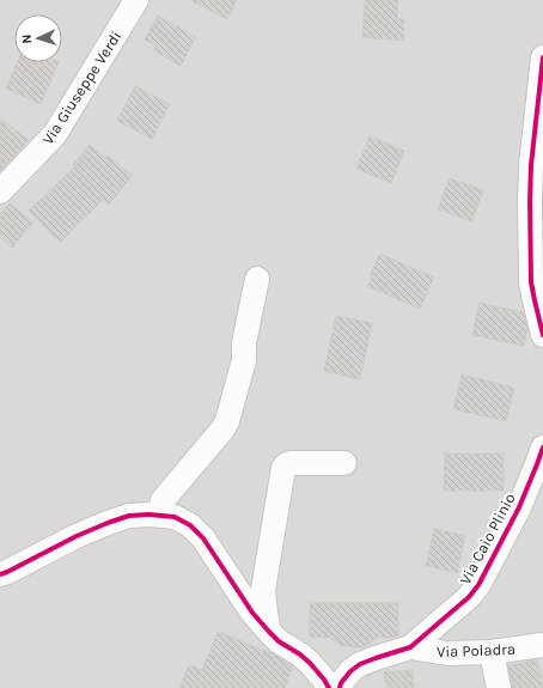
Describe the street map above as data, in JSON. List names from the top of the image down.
{
  "streets": {
    "street": ["Via Giuseppe Verdi", "Via Caio Plinio", "Via Poladra"]
  },
  "crossings": [
    ["Via Caio Plinio", "Via Poladra"]
  ],
  "north": "left"
}
